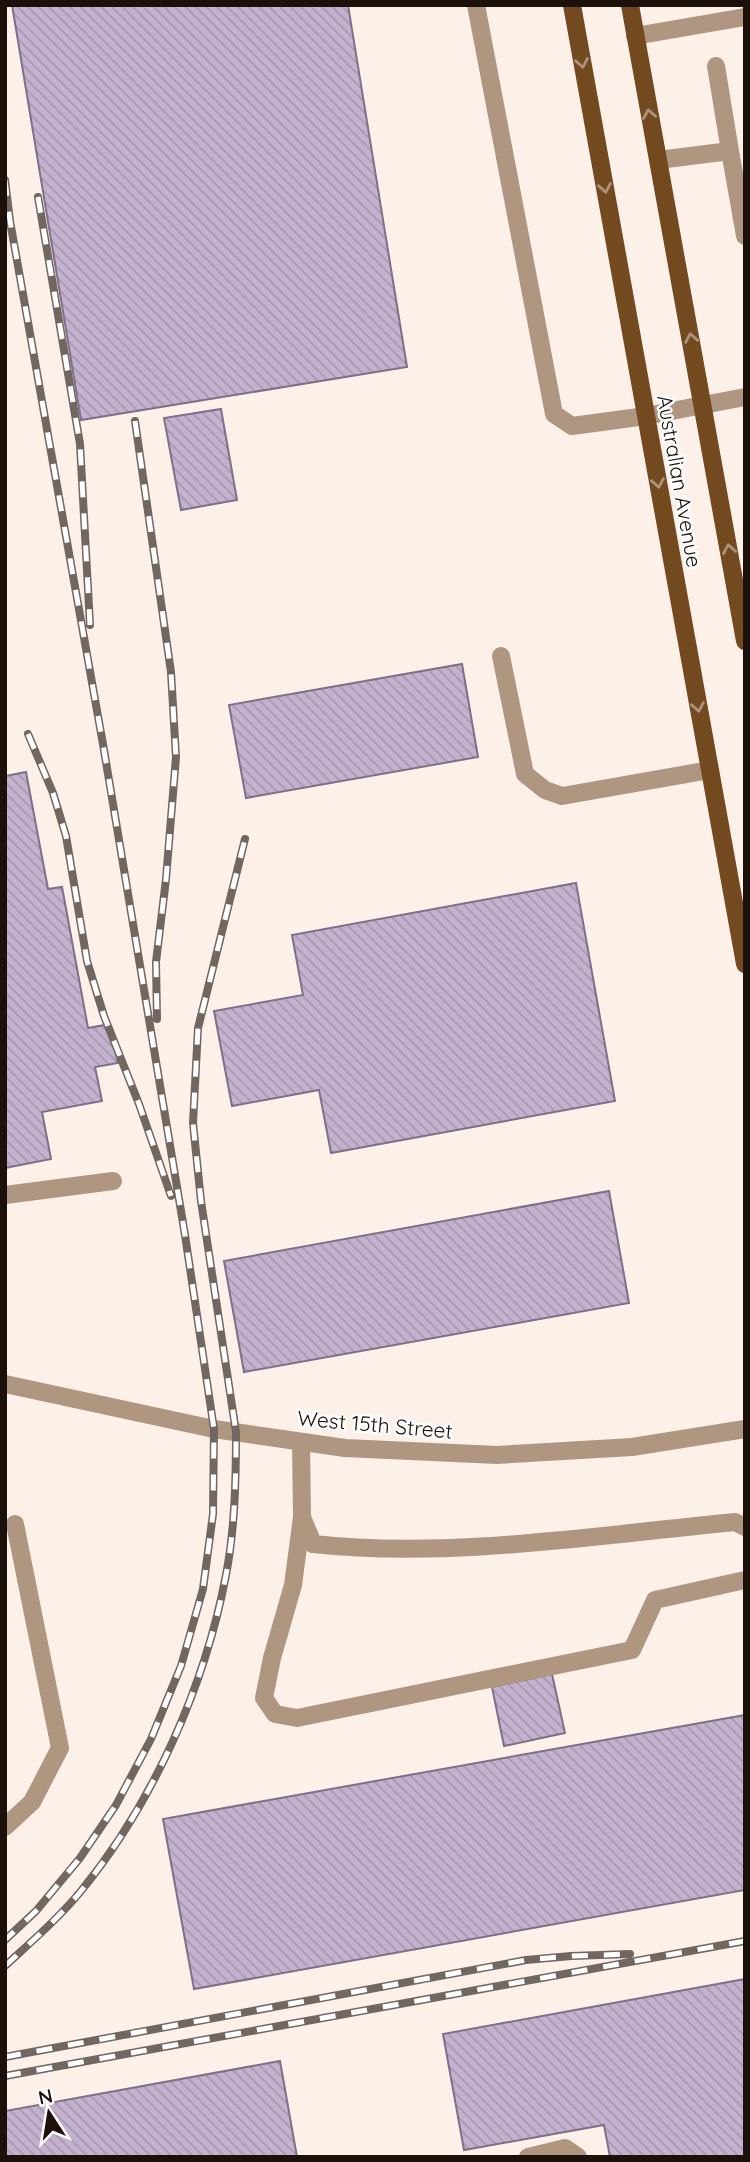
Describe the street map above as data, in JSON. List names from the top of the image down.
{
  "streets": {
    "main road": ["Australian Avenue"],
    "street": ["West 15th Street"]
  },
  "north": "top"
}
